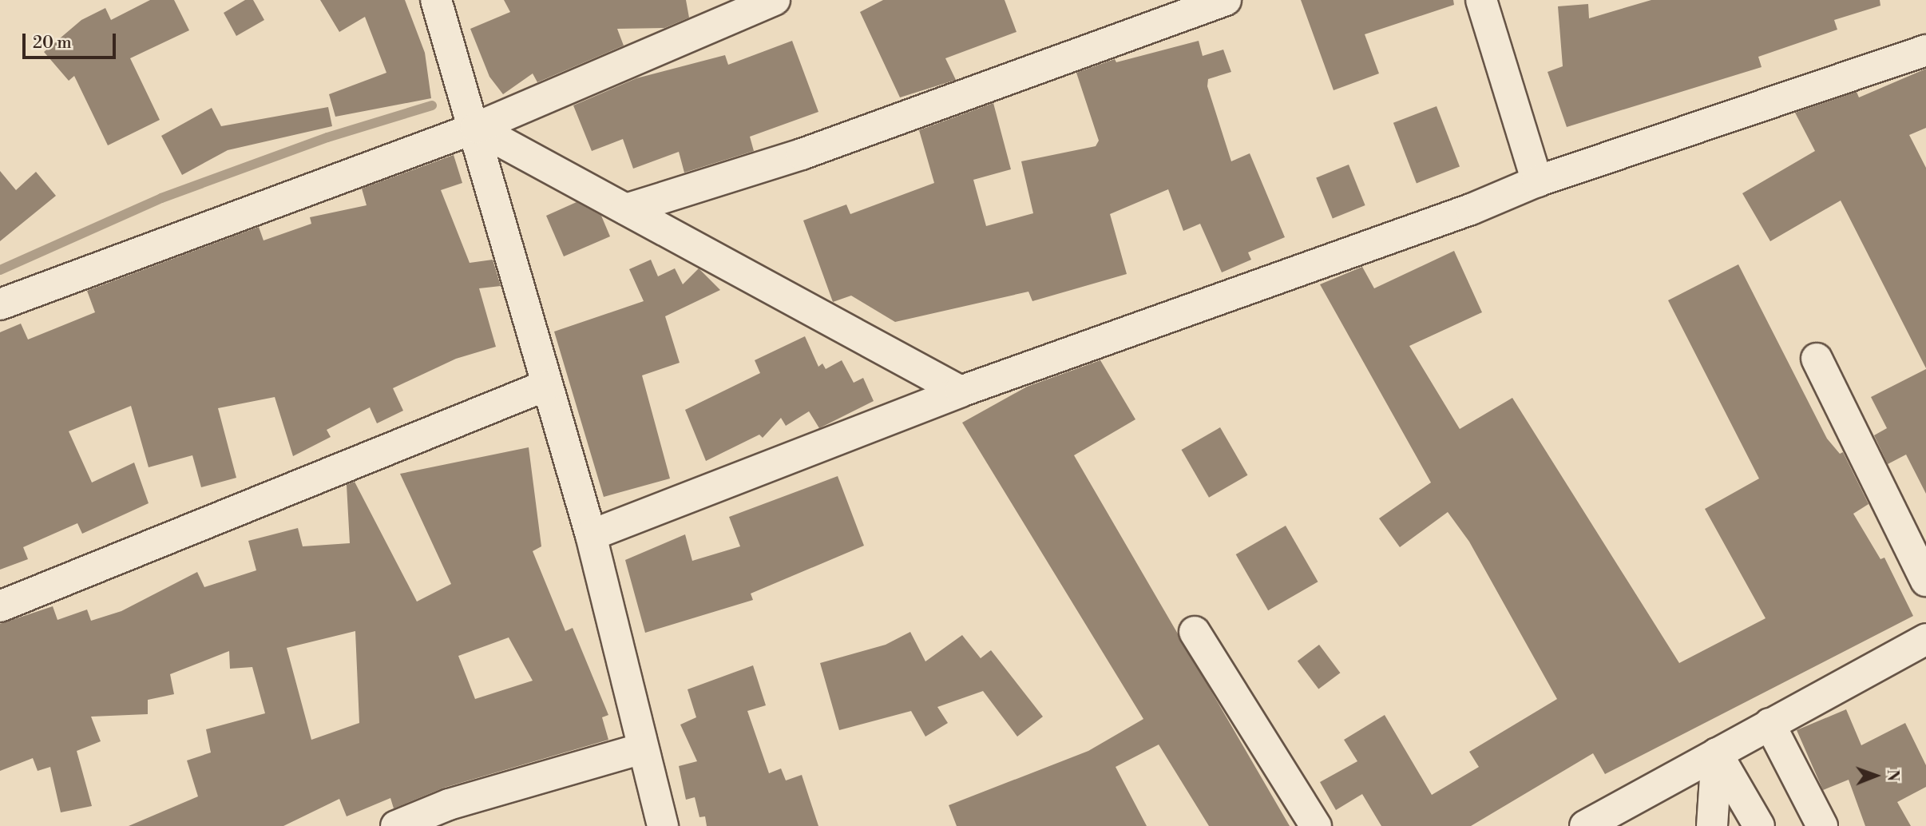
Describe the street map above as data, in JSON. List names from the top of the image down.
{
  "scale_bar": "20 m",
  "north": "right"
}
